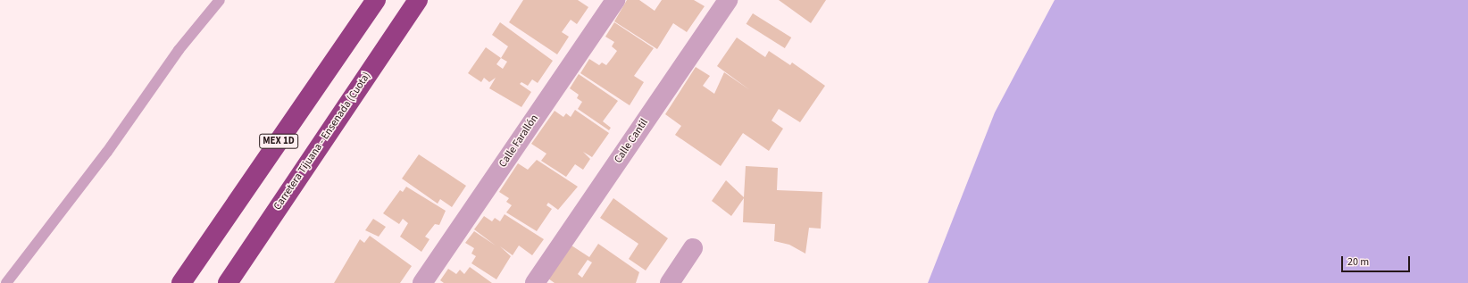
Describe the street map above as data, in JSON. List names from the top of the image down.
{
  "streets": {
    "highway": ["MEX 1D", "Carretera Tijuana - Ensenada (Cuota)"],
    "street": ["Calle Farallón", "Calle Cantil"]
  },
  "scale_bar": "20 m"
}
